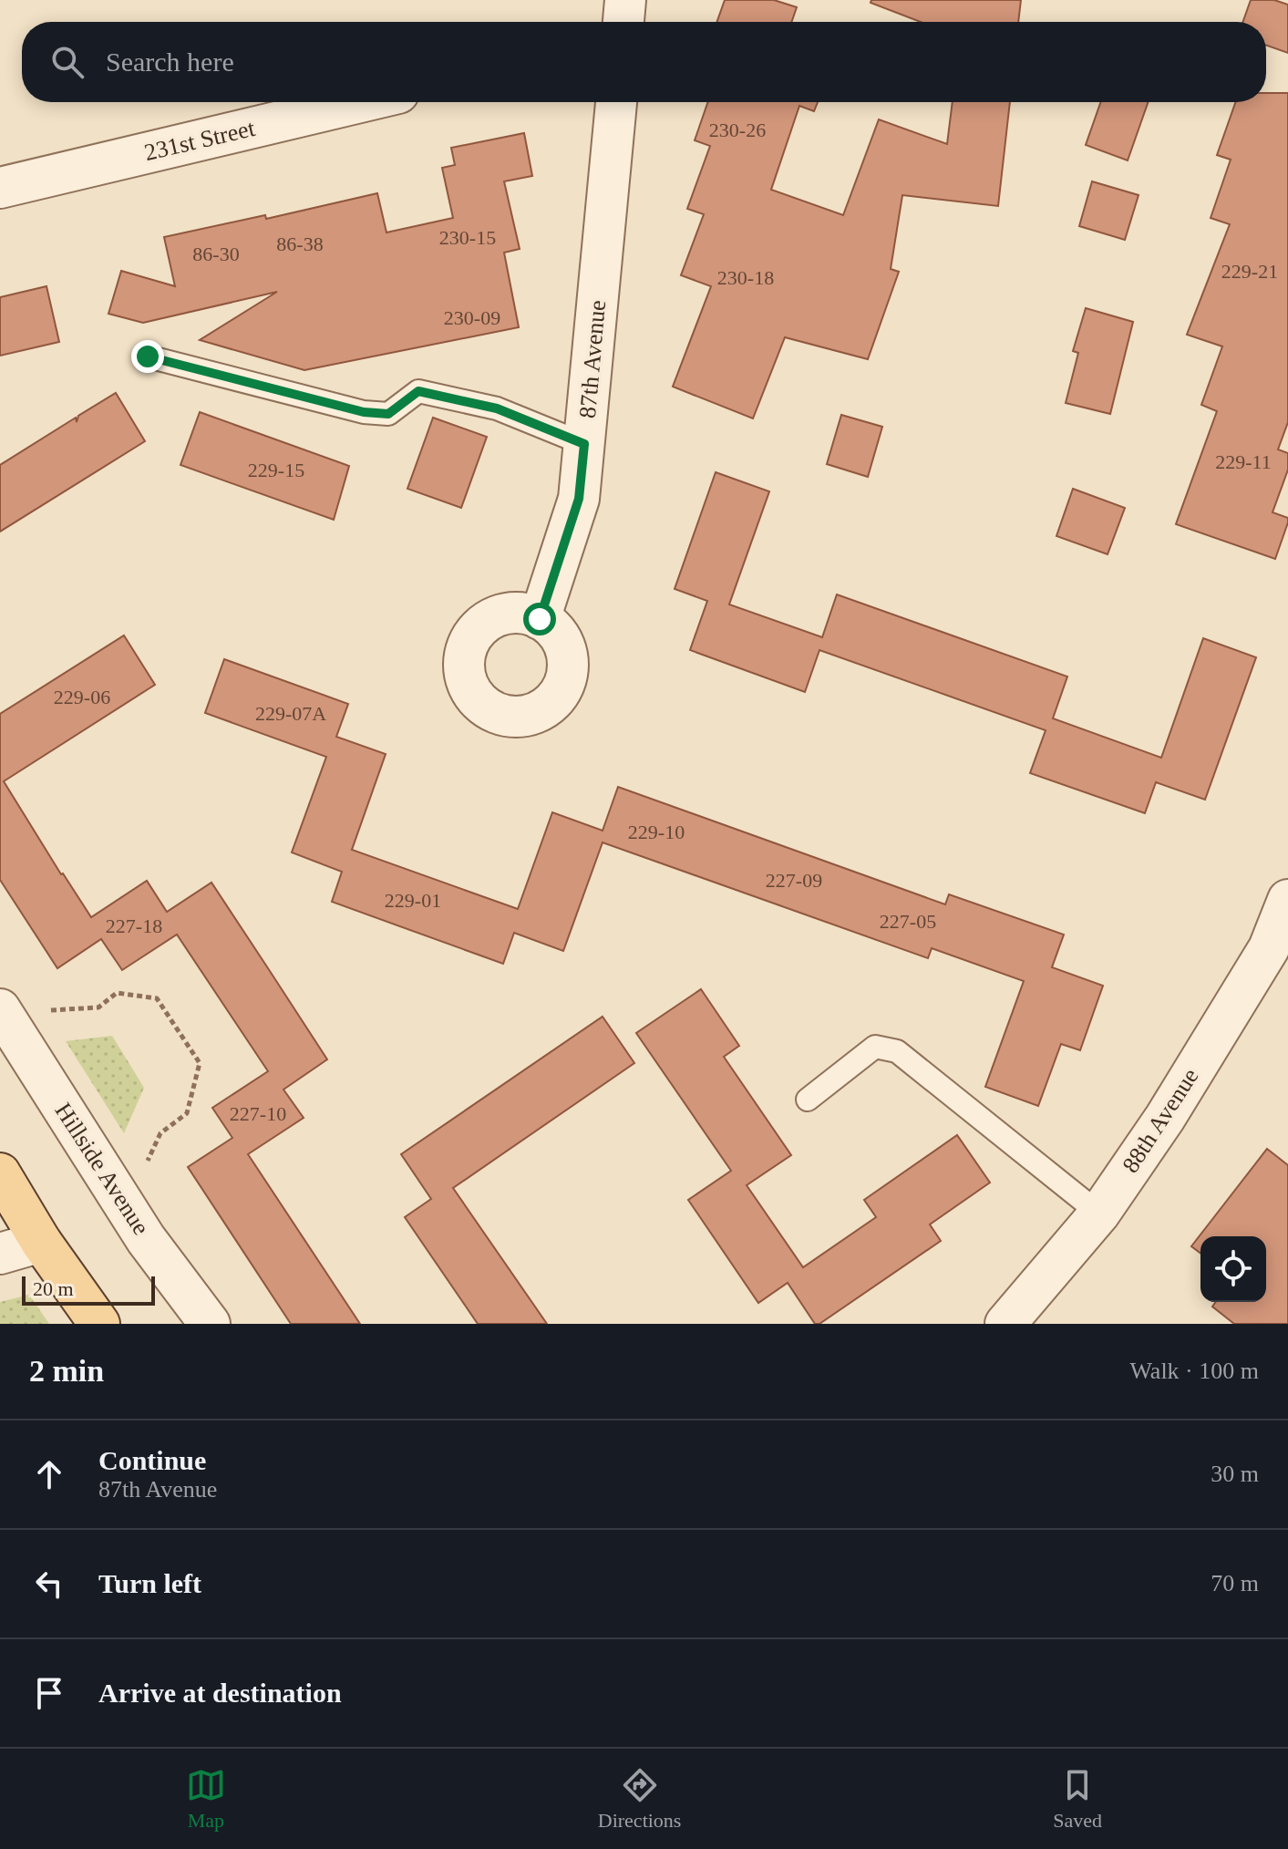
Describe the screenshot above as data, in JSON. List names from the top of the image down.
{
  "streets": {
    "street": [
      "231st Street",
      "87th Avenue",
      "88th Avenue",
      "Hillside Avenue"
    ]
  },
  "house_numbers": [
    "230-26",
    "230-15",
    "86-38",
    "86-30",
    "229-21",
    "230-18",
    "230-09",
    "229-11",
    "229-15",
    "229-06",
    "229-07A",
    "229-10",
    "227-09",
    "229-01",
    "227-05",
    "227-18",
    "227-10"
  ],
  "scale_bar": "20 m",
  "page": {
    "search": "Search here",
    "scale": "20 m",
    "heading": ["2 min", "Walk · 100 m"],
    "list": [
      ["Continue", "87th Avenue", "30 m"],
      ["Turn left", "70 m"],
      "Arrive at destination"
    ],
    "nav": ["Map", "Directions", "Saved"]
  }
}
